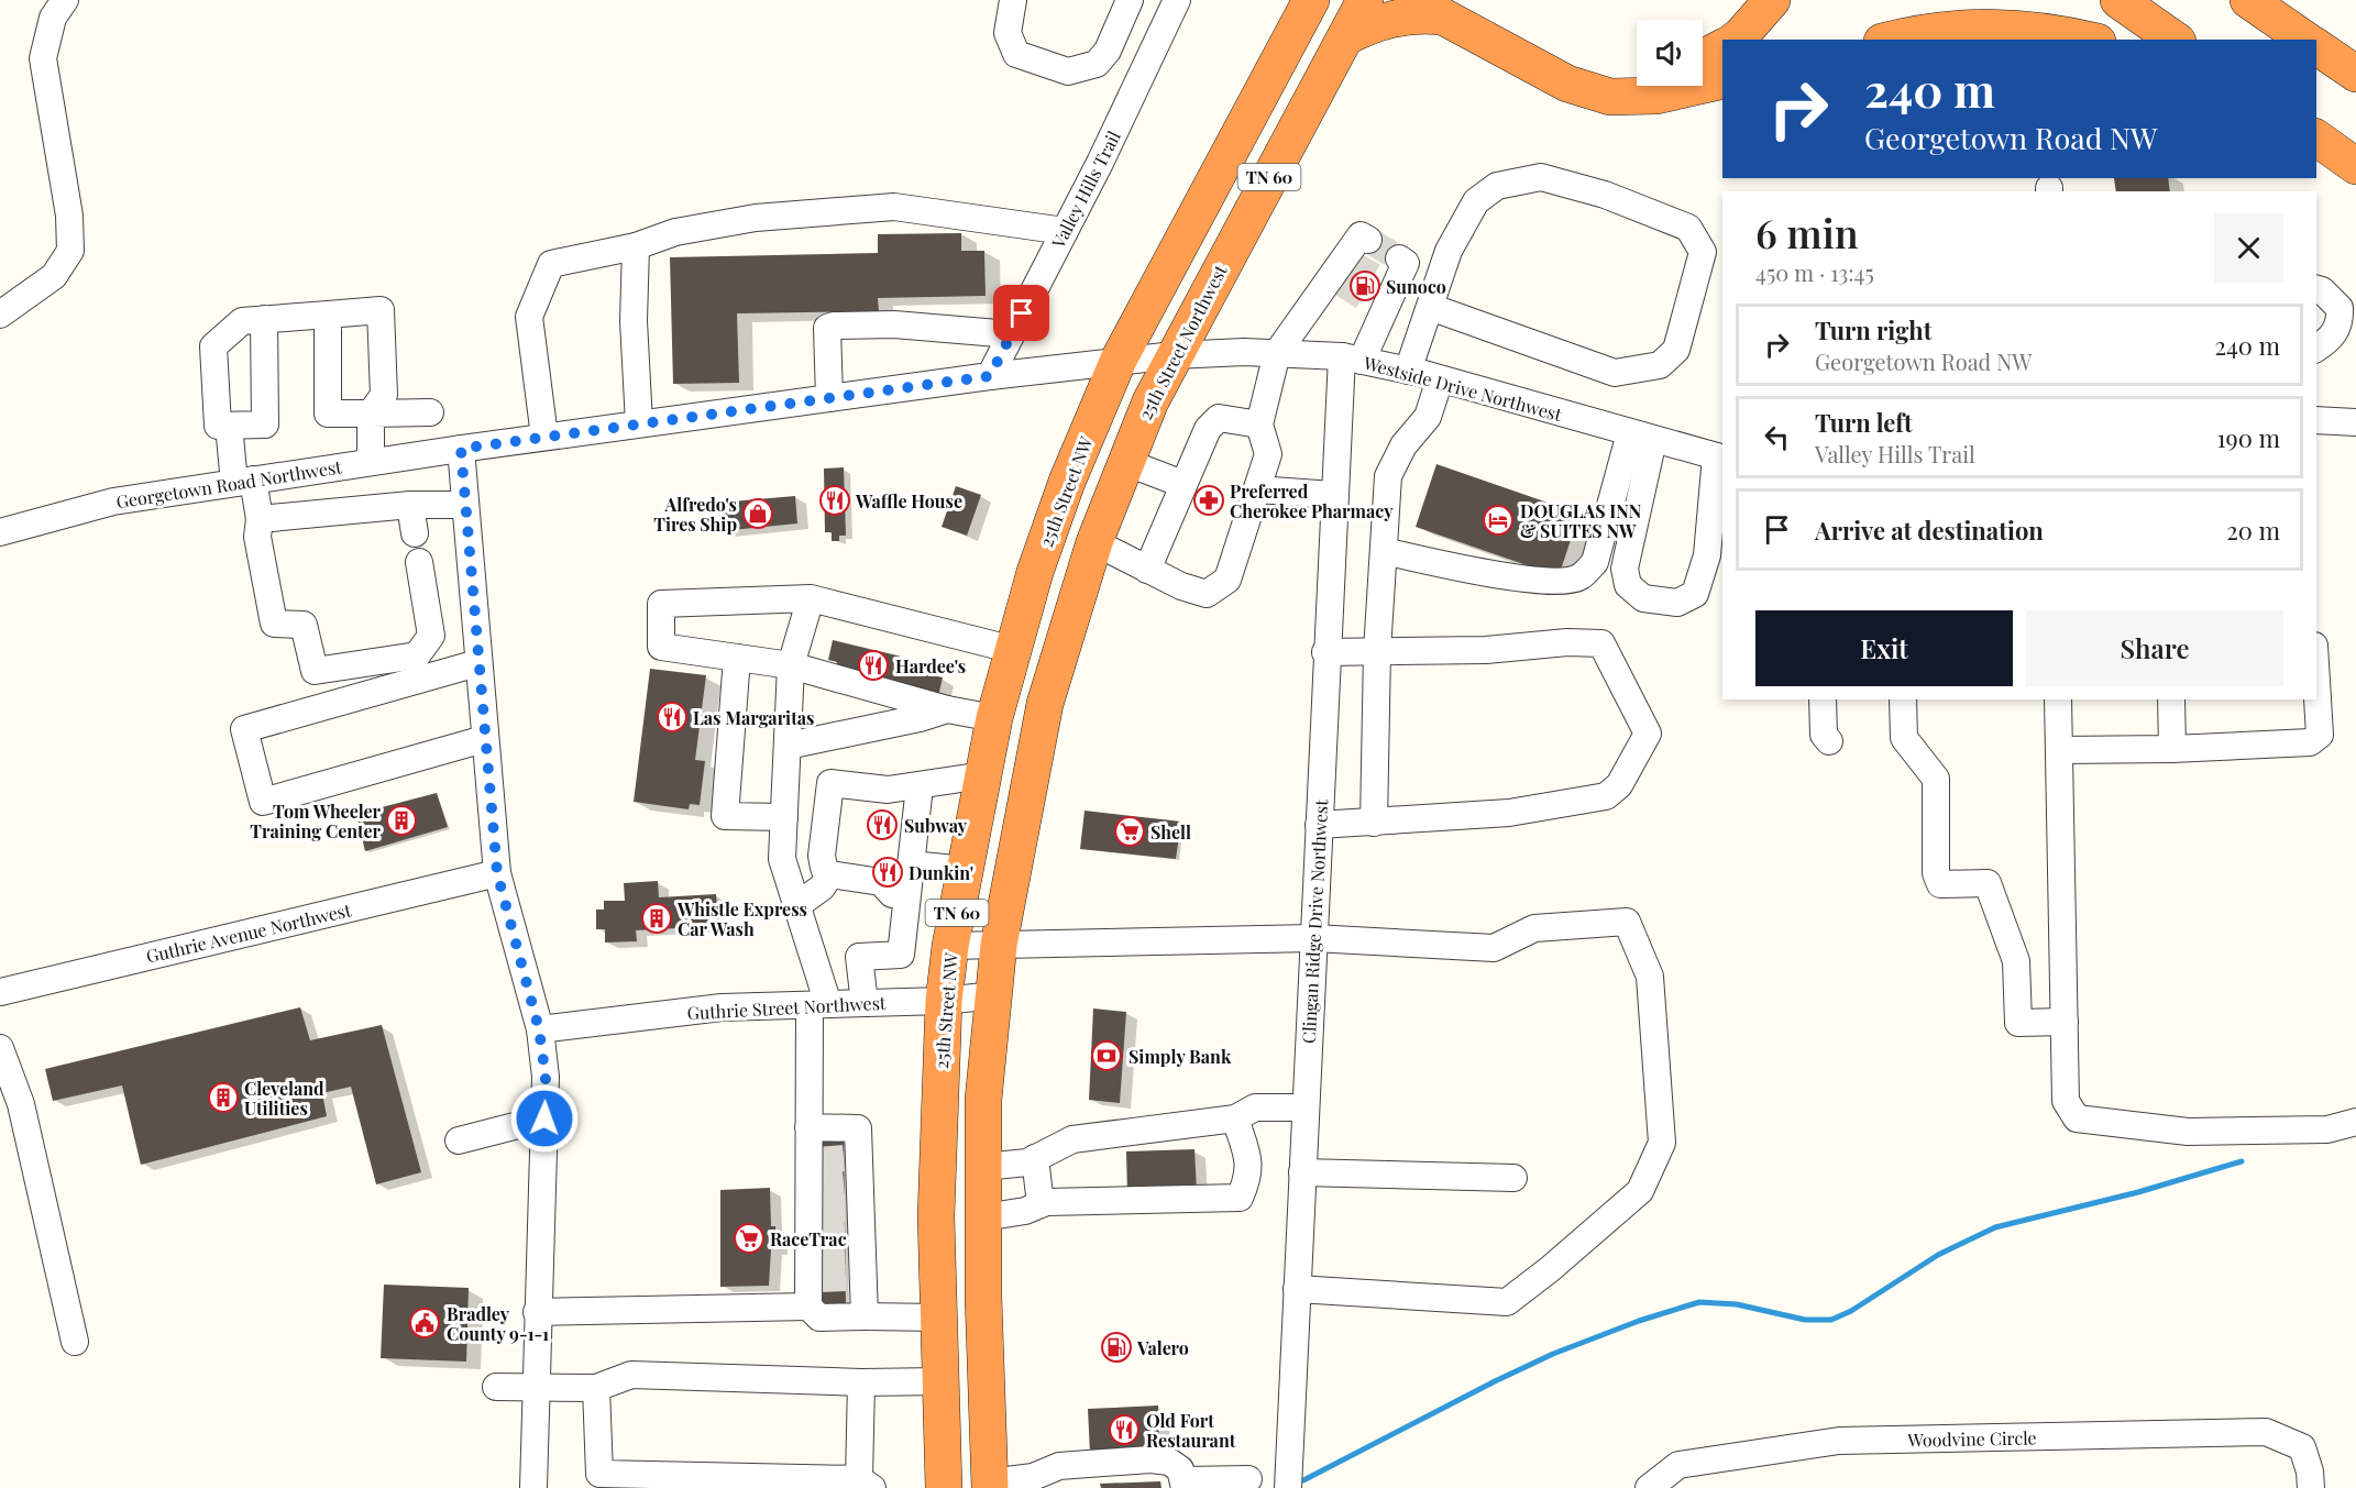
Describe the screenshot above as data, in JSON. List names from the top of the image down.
{
  "streets": {
    "highway": ["TN 60", "25th Street Northwest", "25th Street NW"],
    "street": [
      "Valley Hills Trail",
      "Westside Drive Northwest",
      "Georgetown Road Northwest",
      "Clingan Ridge Drive Northwest",
      "Guthrie Avenue Northwest",
      "Guthrie Street Northwest",
      "Woodvine Circle"
    ]
  },
  "crossings": [
    ["TN 60", "25th Street Northwest"],
    ["TN 60", "Westside Drive Northwest"],
    ["TN 60", "25th Street NW"],
    ["TN 60", "Guthrie Street Northwest"],
    ["Valley Hills Trail", "Westside Drive Northwest"],
    ["25th Street Northwest", "Westside Drive Northwest"],
    ["Westside Drive Northwest", "Georgetown Road Northwest"],
    ["Westside Drive Northwest", "25th Street NW"],
    ["Westside Drive Northwest", "Clingan Ridge Drive Northwest"],
    ["25th Street NW", "Guthrie Street Northwest"]
  ],
  "places": {
    "fuel station": ["Sunoco", "Valero"],
    "restaurant": [
      "Waffle House",
      "Hardee's",
      "Las Margaritas",
      "Subway",
      "Dunkin'",
      "Old Fort Restaurant"
    ],
    "pharmacy": ["Preferred Cherokee Pharmacy"],
    "shop": ["Alfredo's Tires Ship"],
    "hotel": ["DOUGLAS INN & SUITES NW"],
    "building": ["Tom Wheeler Training Center", "Whistle Express Car Wash", "Cleveland Utilities"],
    "supermarket": ["Shell", "RaceTrac"],
    "bank": ["Simply Bank"],
    "public building": ["Bradley County 9-1-1"]
  },
  "page": {
    "turn": ["240 m", "Georgetown Road NW"],
    "heading": ["6 min", "450 m · 13:45"],
    "list": [
      {
        "name": "Turn right",
        "note": "Georgetown Road NW",
        "value": "240 m"
      },
      {
        "name": "Turn left",
        "note": "Valley Hills Trail",
        "value": "190 m"
      },
      {
        "name": "Arrive at destination",
        "value": "20 m"
      }
    ],
    "buttons": ["Exit", "Share"]
  }
}
